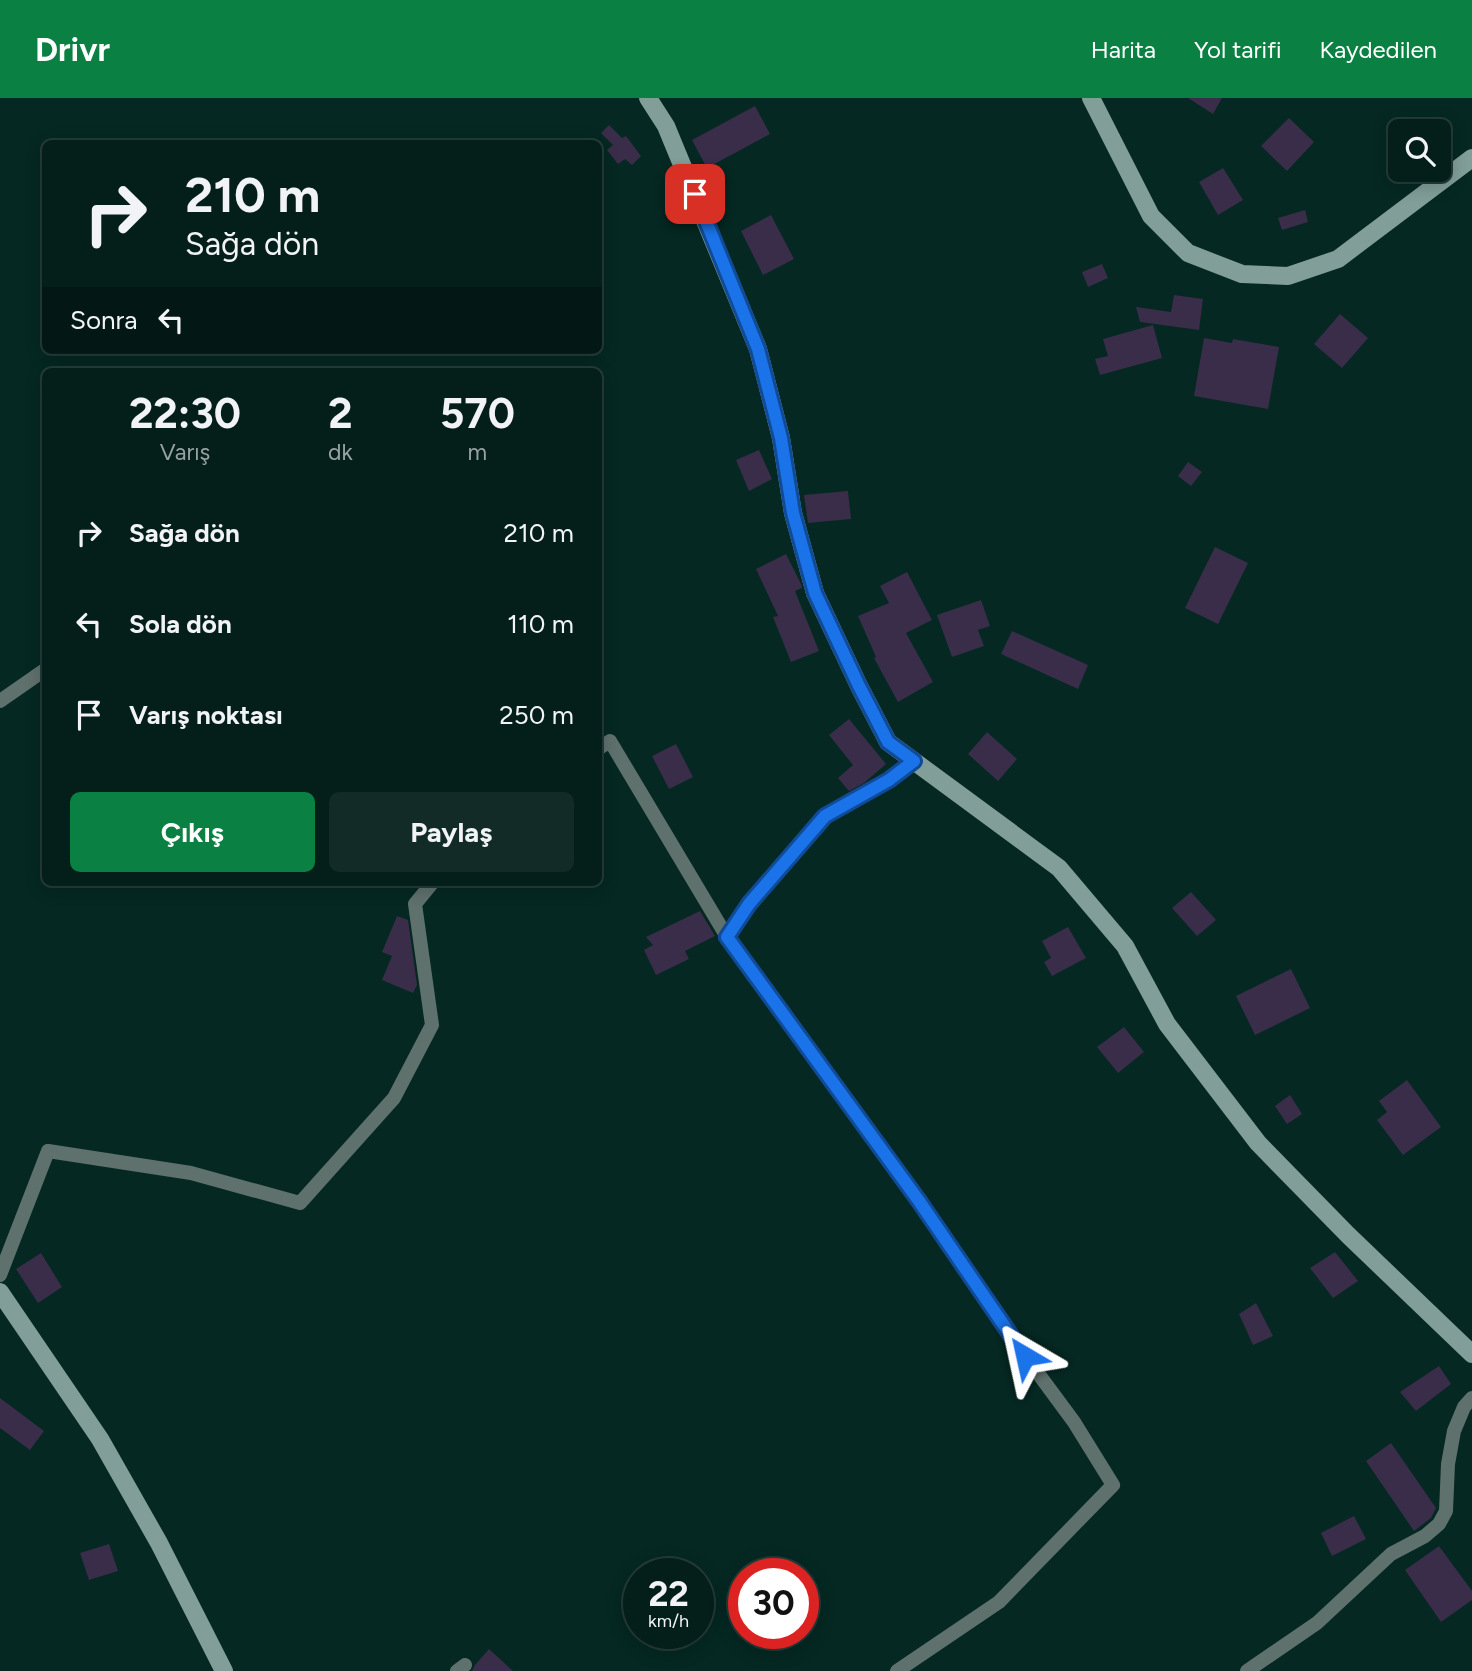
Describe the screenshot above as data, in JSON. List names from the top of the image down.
{
  "page": {
    "header": "Drivr",
    "nav": ["Harita", "Yol tarifi", "Kaydedilen"],
    "turn": ["210 m", "Sağa dön"],
    "then": "Sonra",
    "eta": [
      "22:30",
      "Varış",
      "2",
      "dk",
      "570",
      "m"
    ],
    "list": [
      {
        "name": "Sağa dön",
        "value": "210 m"
      },
      {
        "name": "Sola dön",
        "value": "110 m"
      },
      {
        "name": "Varış noktası",
        "value": "250 m"
      }
    ],
    "buttons": ["Çıkış", "Paylaş"],
    "speed": "22 km/h",
    "limit": "30"
  }
}
